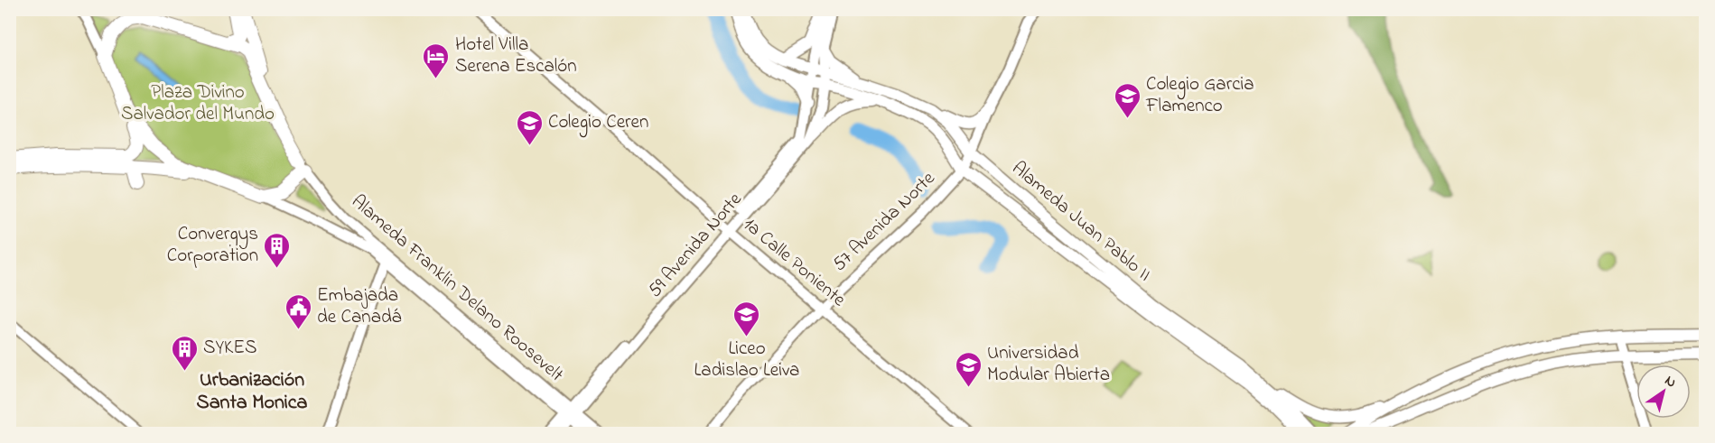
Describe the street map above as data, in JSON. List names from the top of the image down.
{
  "streets": {
    "main road": ["Alameda Juan Pablo II"],
    "street": [
      "57 Avenida Norte",
      "59 Avenida Norte",
      "1a Calle Poniente",
      "Alameda Franklin Delano Roosevelt"
    ]
  },
  "crossings": [
    ["57 Avenida Norte", "Alameda Juan Pablo II"],
    ["57 Avenida Norte", "1a Calle Poniente"],
    ["Alameda Juan Pablo II", "59 Avenida Norte"],
    ["59 Avenida Norte", "1a Calle Poniente"],
    ["59 Avenida Norte", "Alameda Franklin Delano Roosevelt"]
  ],
  "districts": ["Urbanización Santa Monica"],
  "parks": ["Plaza Divino Salvador del Mundo"],
  "places": {
    "hotel": ["Hotel Villa Serena Escalón"],
    "school or university": [
      "Colegio Garcia Flamenco",
      "Colegio Ceren",
      "Liceo Ladislao Leiva",
      "Universidad Modular Abierta"
    ],
    "building": ["Convergys Corporation", "SYKES"],
    "public building": ["Embajada de Canadá"]
  },
  "north": "top right"
}
